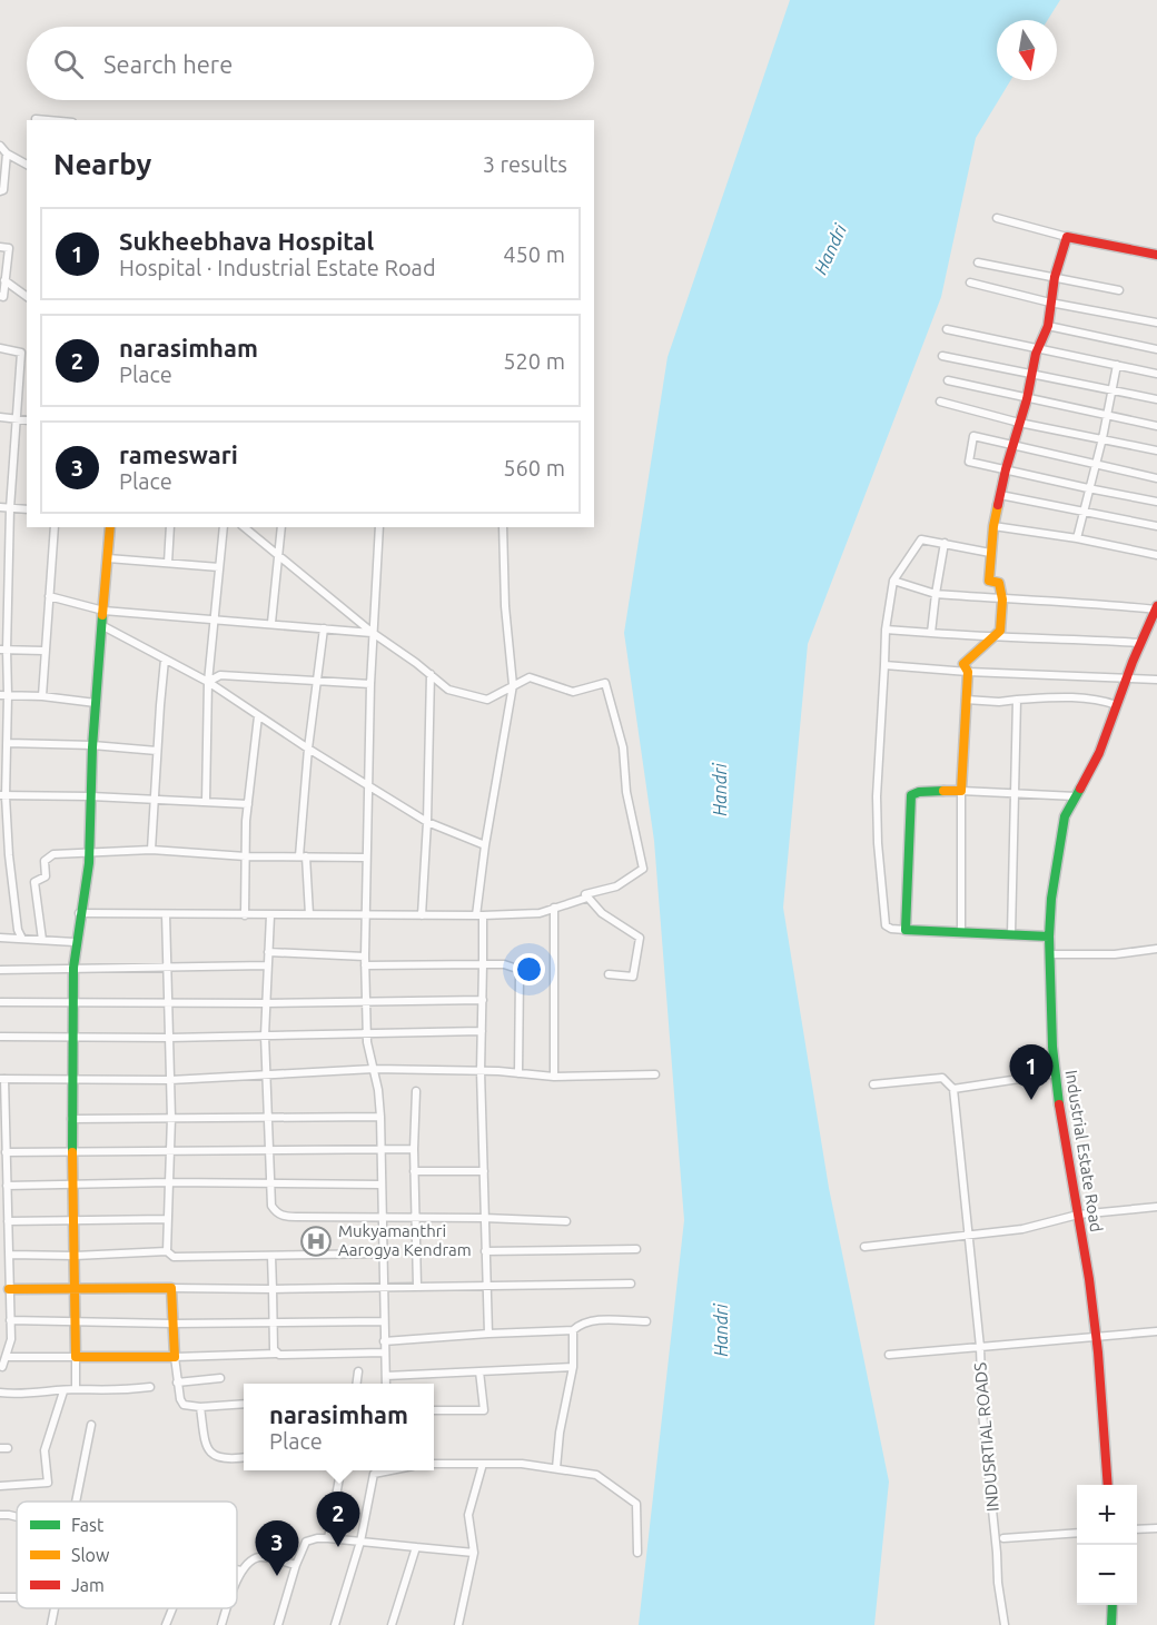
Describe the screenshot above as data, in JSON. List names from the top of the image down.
{
  "streets": {
    "street": ["Industrial Estate Road", "INDUSRTIAL ROADS"]
  },
  "crossings": [
    ["Industrial Estate Road", "INDUSRTIAL ROADS"]
  ],
  "water": ["Handri"],
  "places": {
    "hospital": ["Mukyamanthri Aarogya Kendram"]
  },
  "legend": ["Fast", "Slow", "Jam"],
  "north": "bottom",
  "page": {
    "search": "Search here",
    "heading": ["Nearby", "3 results"],
    "list": [
      {
        "mark": "1",
        "name": "Sukheebhava Hospital",
        "note": "Hospital · Industrial Estate Road",
        "value": "450 m"
      },
      {
        "mark": "2",
        "name": "narasimham",
        "note": "Place",
        "value": "520 m"
      },
      {
        "mark": "3",
        "name": "rameswari",
        "note": "Place",
        "value": "560 m"
      }
    ],
    "pins": ["1", "2", "3"],
    "popup": ["narasimham", "Place"],
    "map_buttons": ["+", "−"]
  }
}
